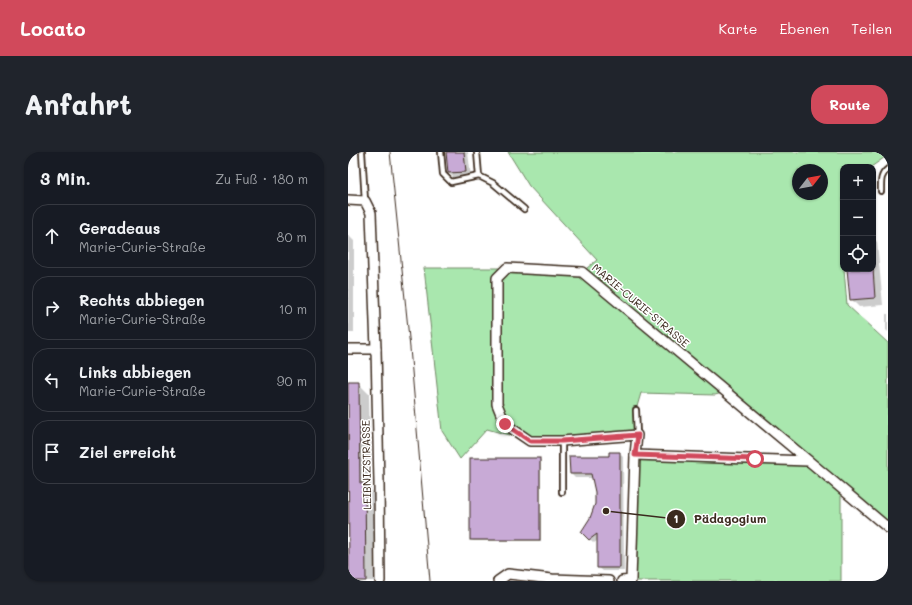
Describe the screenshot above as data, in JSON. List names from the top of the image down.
{
  "streets": {
    "street": ["MARIE-CURIE-STRASSE", "LEIBNIZSTRASSE"]
  },
  "places": ["Pädagogium"],
  "north": "top right",
  "page": {
    "header": "Locato",
    "nav": ["Karte", "Ebenen", "Teilen"],
    "buttons": "Route",
    "title": "Anfahrt",
    "heading": ["3 Min.", "Zu Fuß · 180 m"],
    "map_buttons": ["+", "−"],
    "list": [
      ["Geradeaus", "Marie-Curie-Straße", "80 m"],
      ["Rechts abbiegen", "Marie-Curie-Straße", "10 m"],
      ["Links abbiegen", "Marie-Curie-Straße", "90 m"],
      "Ziel erreicht"
    ]
  }
}
